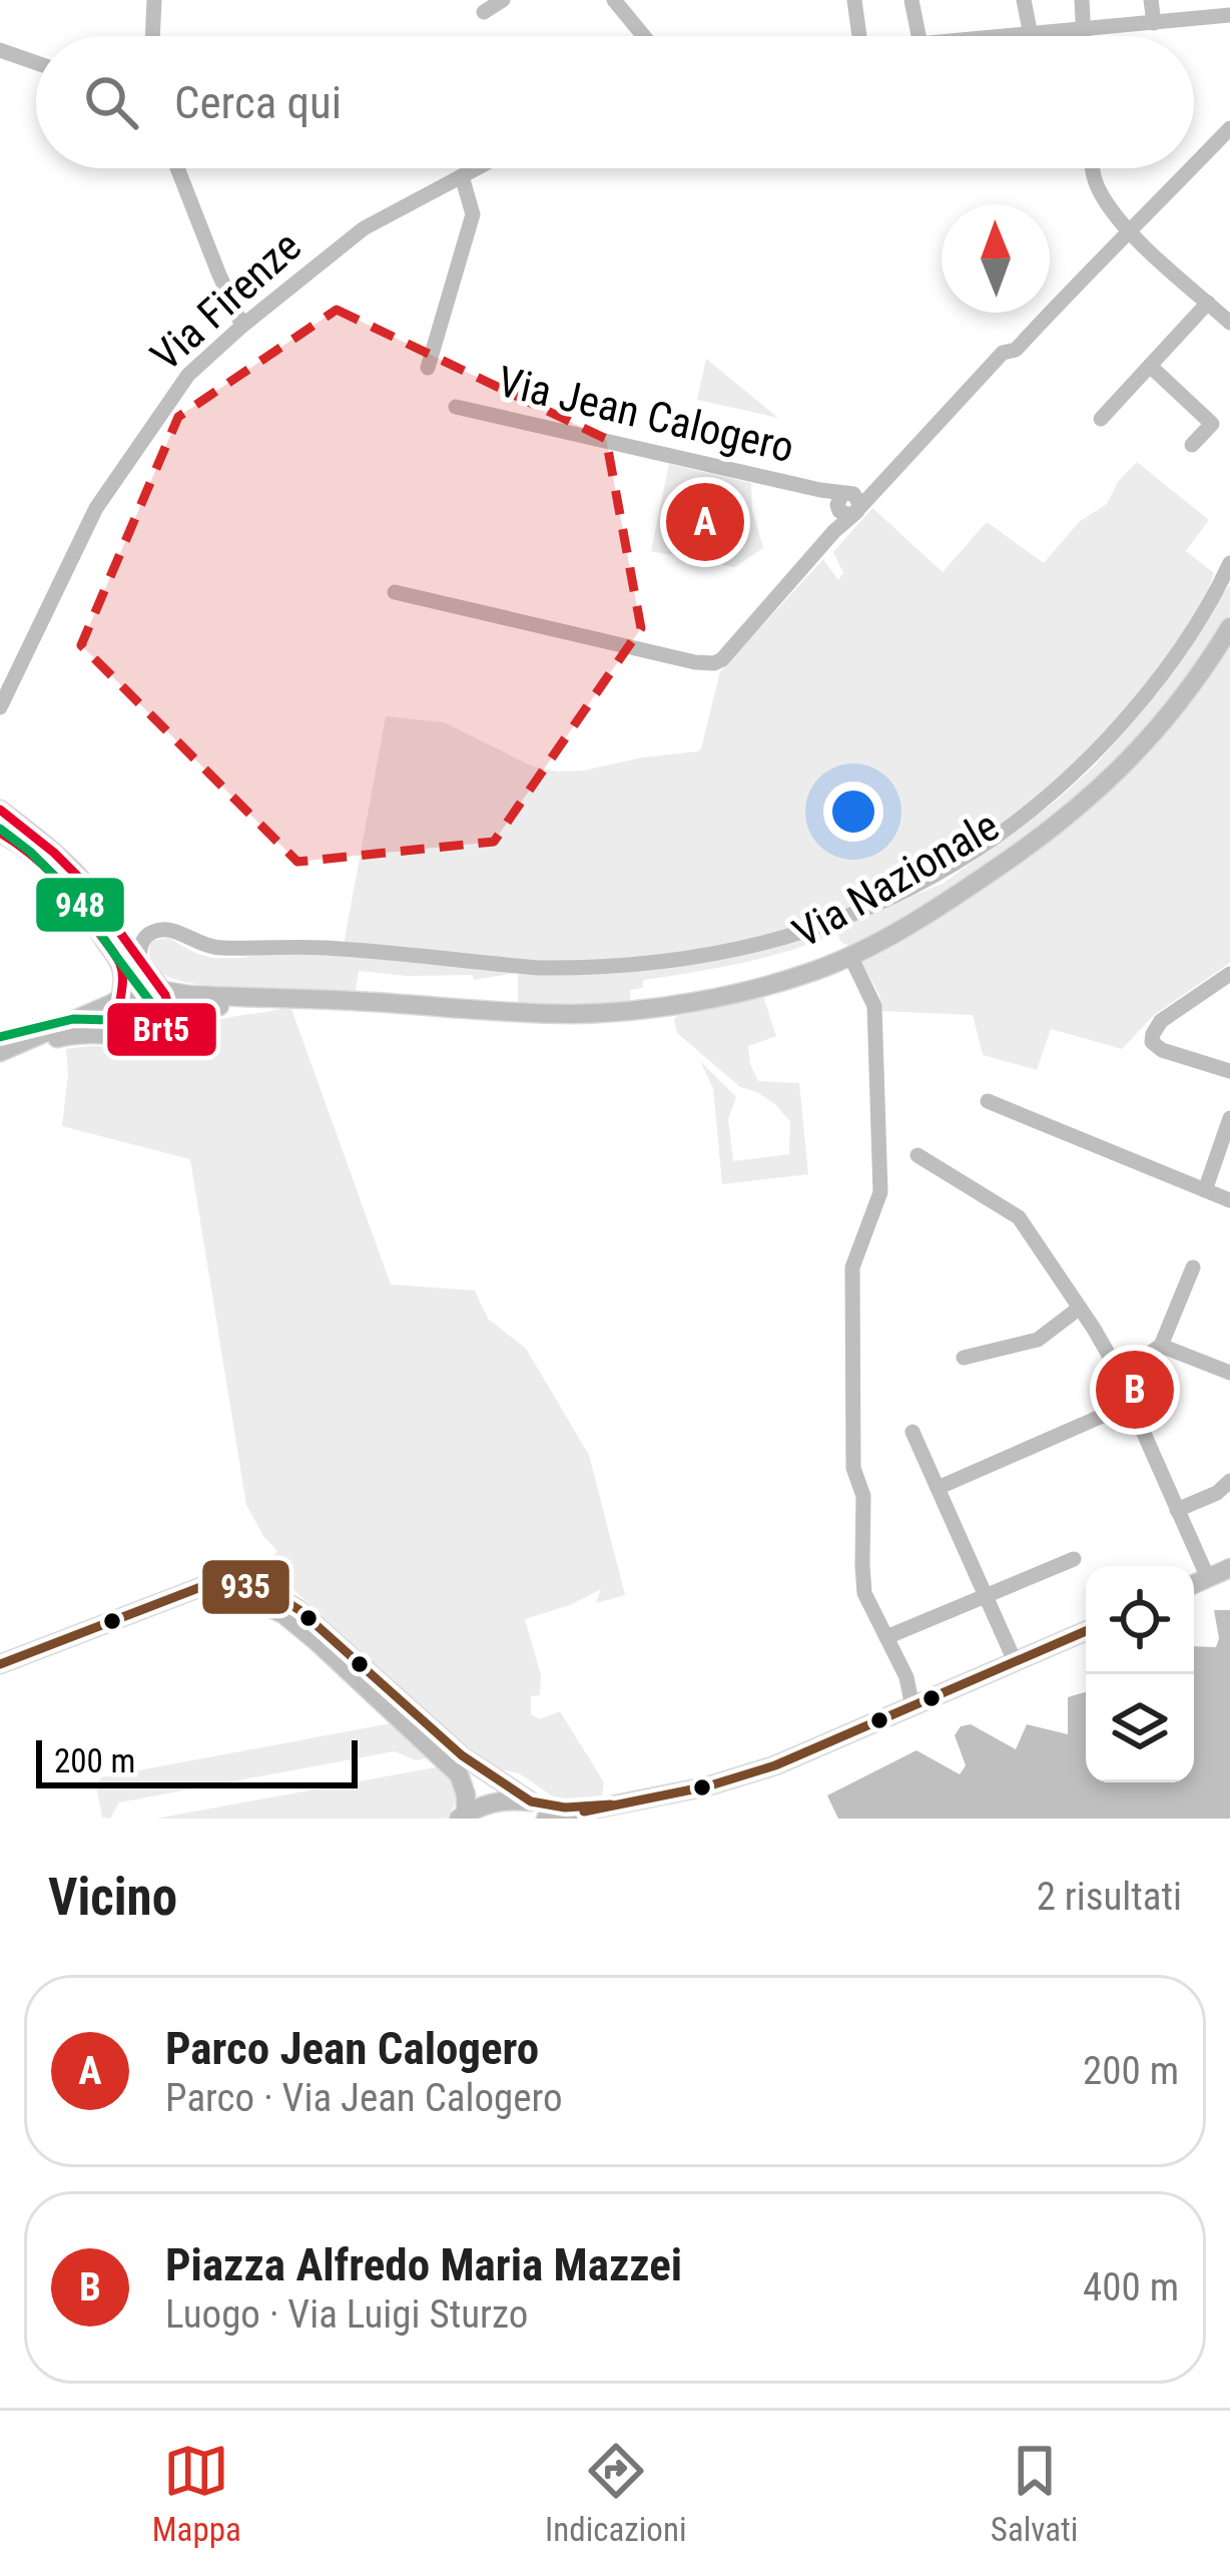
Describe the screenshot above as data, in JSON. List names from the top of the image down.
{
  "streets": {
    "main road": ["Via Nazionale"],
    "street": ["Via Firenze", "Via Jean Calogero"]
  },
  "lines": ["transit line Brt5", "transit line 948", "transit line 935"],
  "scale_bar": "200 m",
  "north": "top",
  "page": {
    "search": "Cerca qui",
    "pins": ["A", "B"],
    "scale": "200 m",
    "heading": ["Vicino", "2 risultati"],
    "list": [
      {
        "mark": "A",
        "name": "Parco Jean Calogero",
        "note": "Parco · Via Jean Calogero",
        "value": "200 m"
      },
      {
        "mark": "B",
        "name": "Piazza Alfredo Maria Mazzei",
        "note": "Luogo · Via Luigi Sturzo",
        "value": "400 m"
      }
    ],
    "nav": ["Mappa", "Indicazioni", "Salvati"]
  }
}
